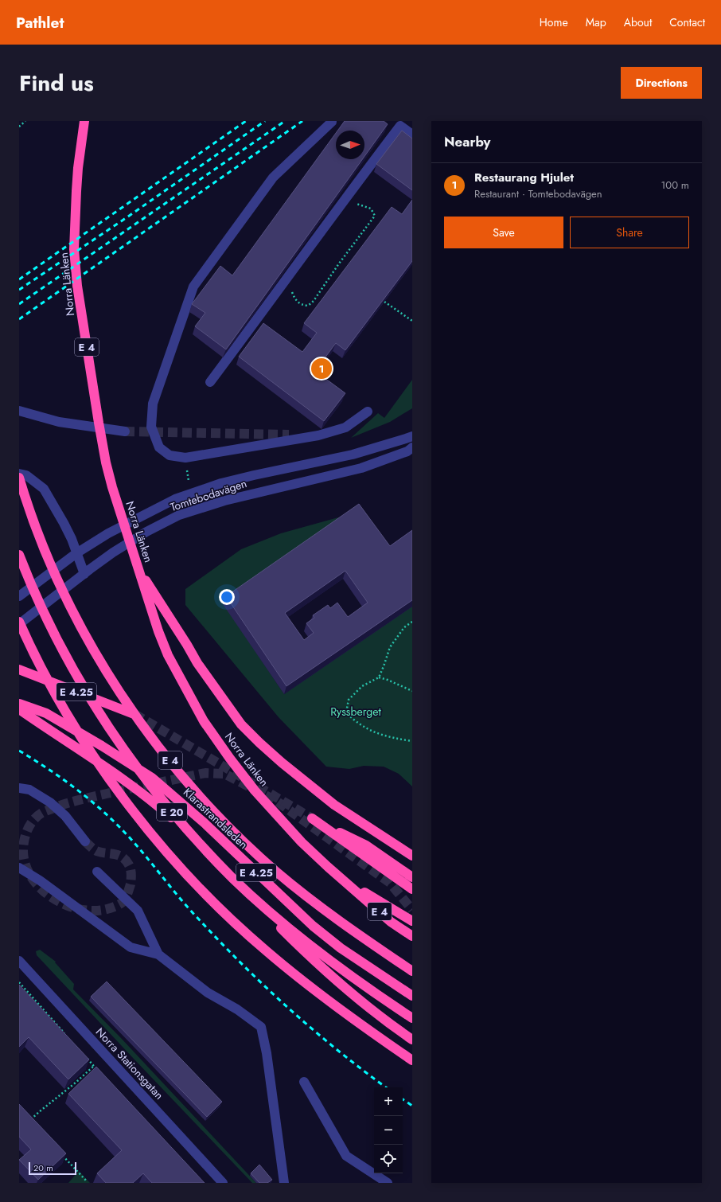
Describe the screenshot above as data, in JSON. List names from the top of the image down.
{
  "streets": {
    "highway": [
      "Norra Länken",
      "E 4",
      "E 4.25",
      "E 20",
      "Klarastrandsleden"
    ],
    "street": ["Tomtebodavägen", "Norra Stationsgatan"]
  },
  "parks": ["Ryssberget"],
  "scale_bar": "20 m",
  "north": "right",
  "page": {
    "header": "Pathlet",
    "nav": [
      "Home",
      "Map",
      "About",
      "Contact"
    ],
    "title": "Find us",
    "buttons": [
      "Directions",
      ["Save", "Share"]
    ],
    "heading": "Nearby",
    "list": [
      {
        "mark": "1",
        "name": "Restaurang Hjulet",
        "note": "Restaurant · Tomtebodavägen",
        "value": "100 m"
      }
    ],
    "pins": "1",
    "map_buttons": ["+", "−"],
    "scale": "20 m"
  }
}
